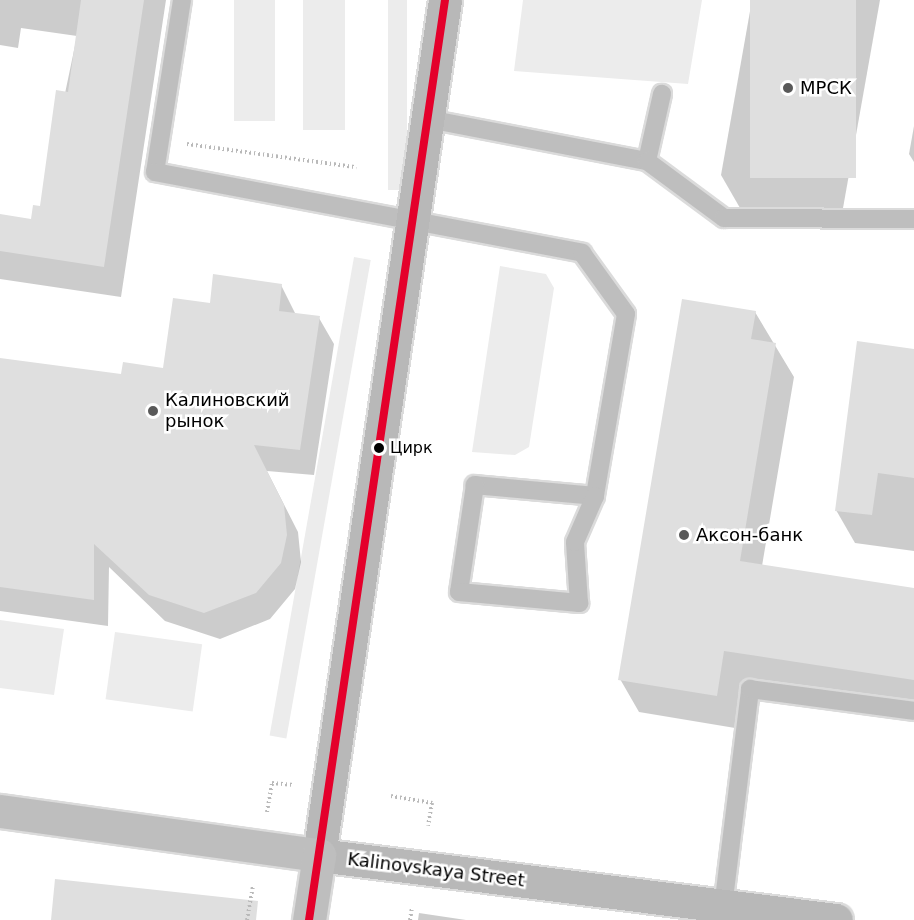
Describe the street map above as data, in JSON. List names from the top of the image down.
{
  "streets": {
    "main road": ["Kalinovskaya Street"]
  },
  "places": [
    "МРСК",
    "Калиновский рынок",
    "Цирк",
    "Аксон-банк"
  ]
}
